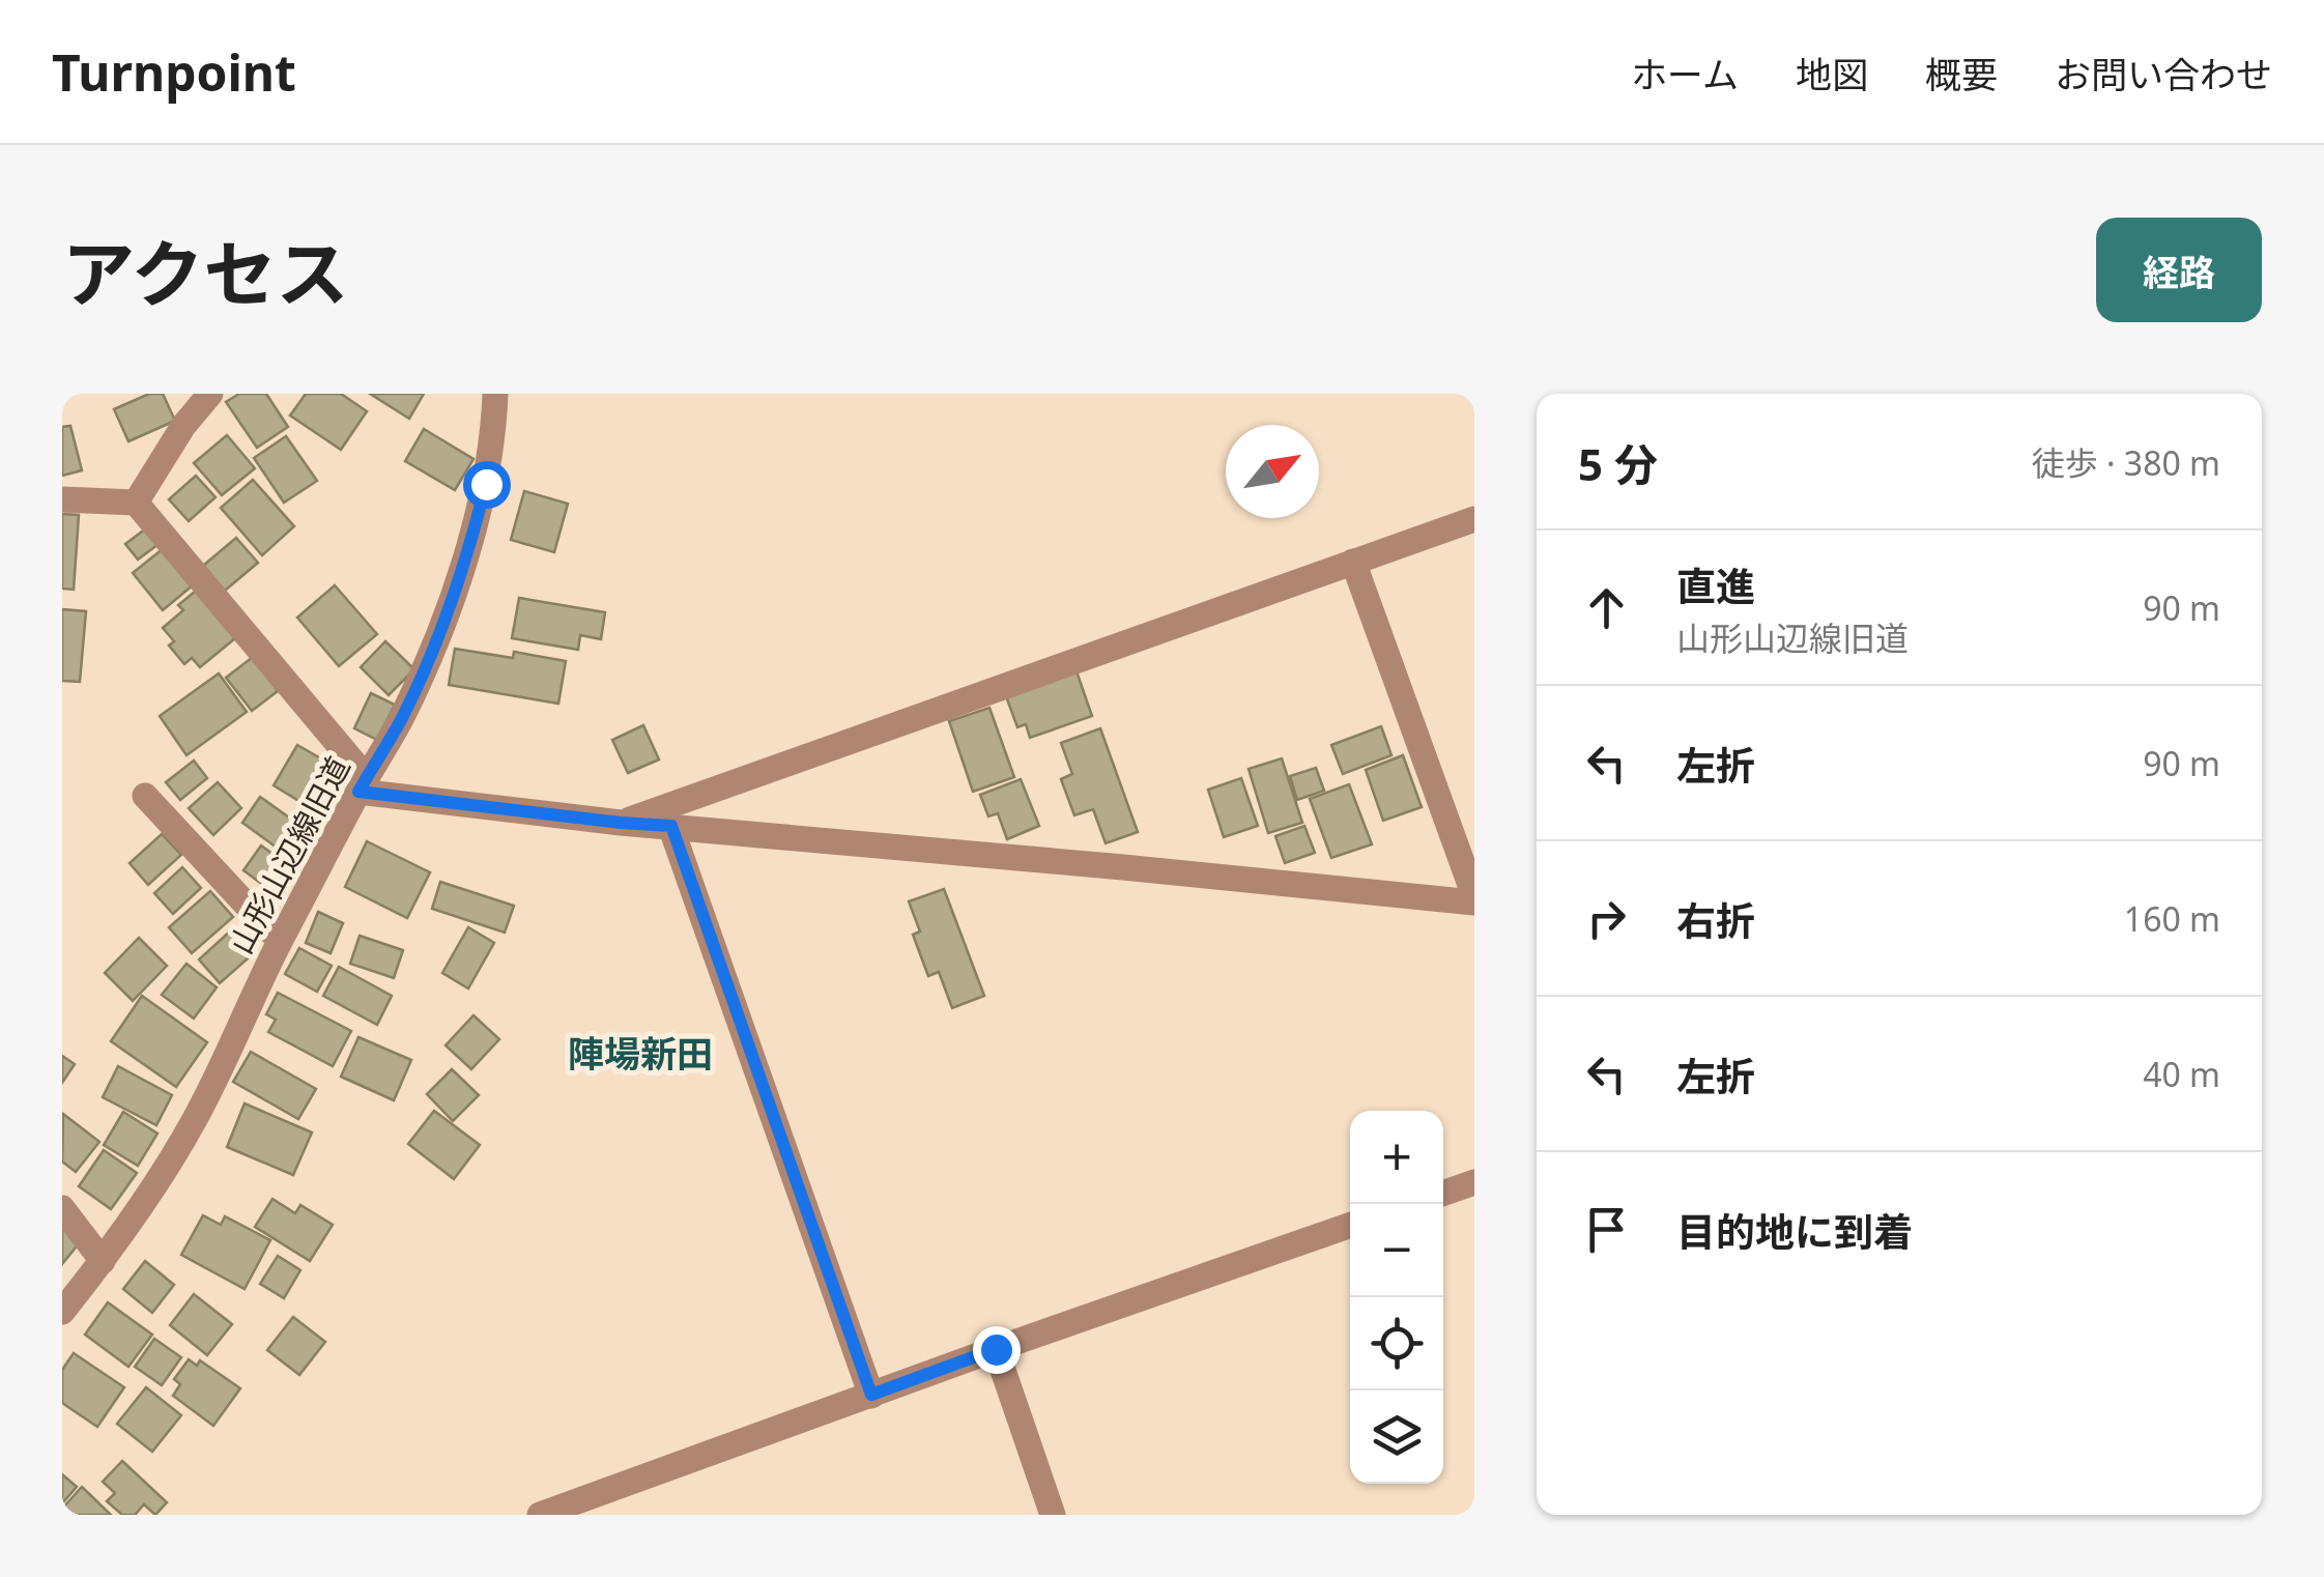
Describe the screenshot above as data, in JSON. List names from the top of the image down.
{
  "streets": {
    "street": ["山形山辺線旧道"]
  },
  "districts": ["陣場新田"],
  "north": "top right",
  "page": {
    "header": "Turnpoint",
    "nav": [
      "ホーム",
      "地図",
      "概要",
      "お問い合わせ"
    ],
    "title": "アクセス",
    "buttons": "経路",
    "heading": ["5 分", "徒歩 · 380 m"],
    "list": [
      ["直進", "山形山辺線旧道", "90 m"],
      ["左折", "90 m"],
      ["右折", "160 m"],
      ["左折", "40 m"],
      "目的地に到着"
    ],
    "map_buttons": ["+", "−"]
  }
}
